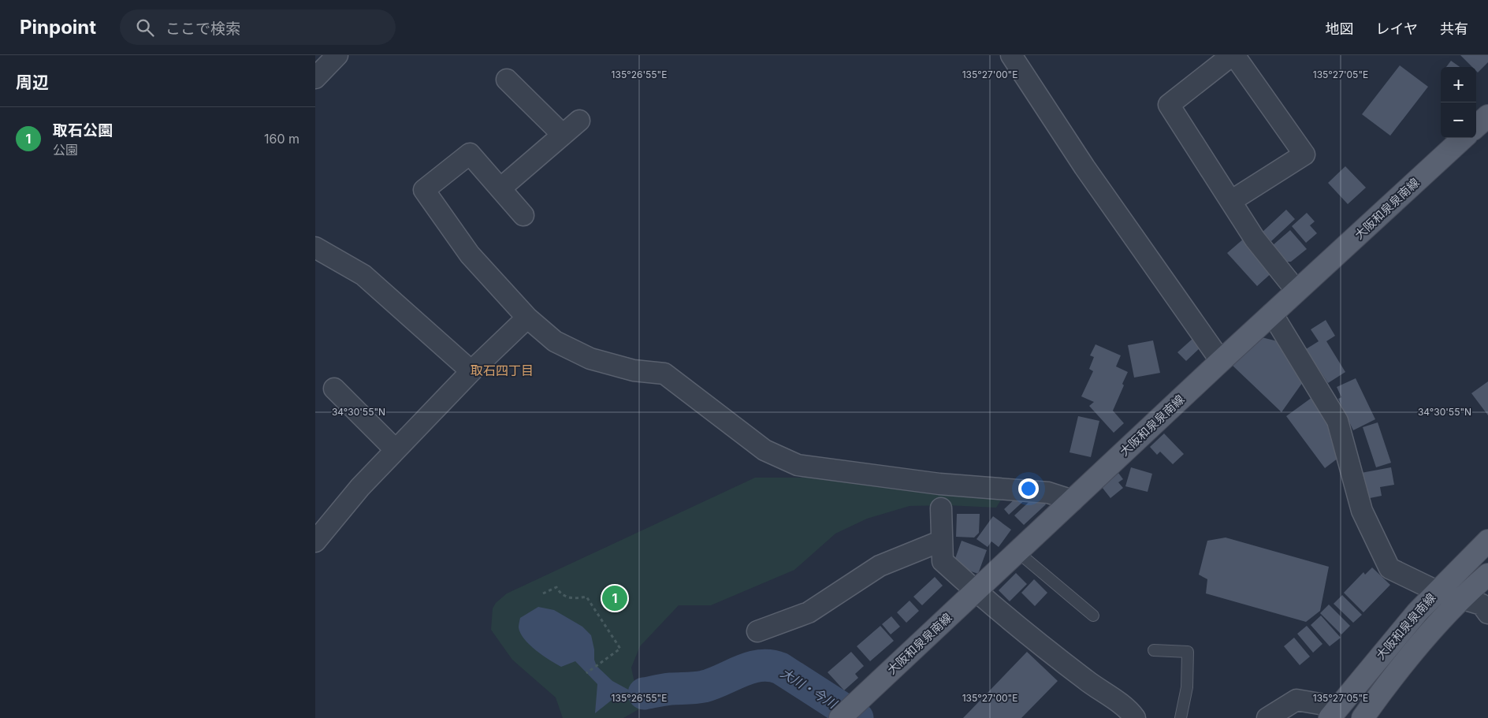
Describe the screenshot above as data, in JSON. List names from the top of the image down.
{
  "streets": {
    "main road": ["大阪和泉泉南線"]
  },
  "districts": ["取石四丁目"],
  "water": ["大川・今川"],
  "page": {
    "header": "Pinpoint",
    "search": "ここで検索",
    "nav": ["地図", "レイヤ", "共有"],
    "heading": "周辺",
    "map_buttons": ["+", "−"],
    "list": [
      {
        "mark": "1",
        "name": "取石公園",
        "note": "公園",
        "value": "160 m"
      }
    ],
    "pins": "1"
  },
  "coordinates": [
    "135°26'55\"E",
    "135°27'00\"E",
    "135°27'05\"E",
    "34°30'55\"N"
  ]
}
